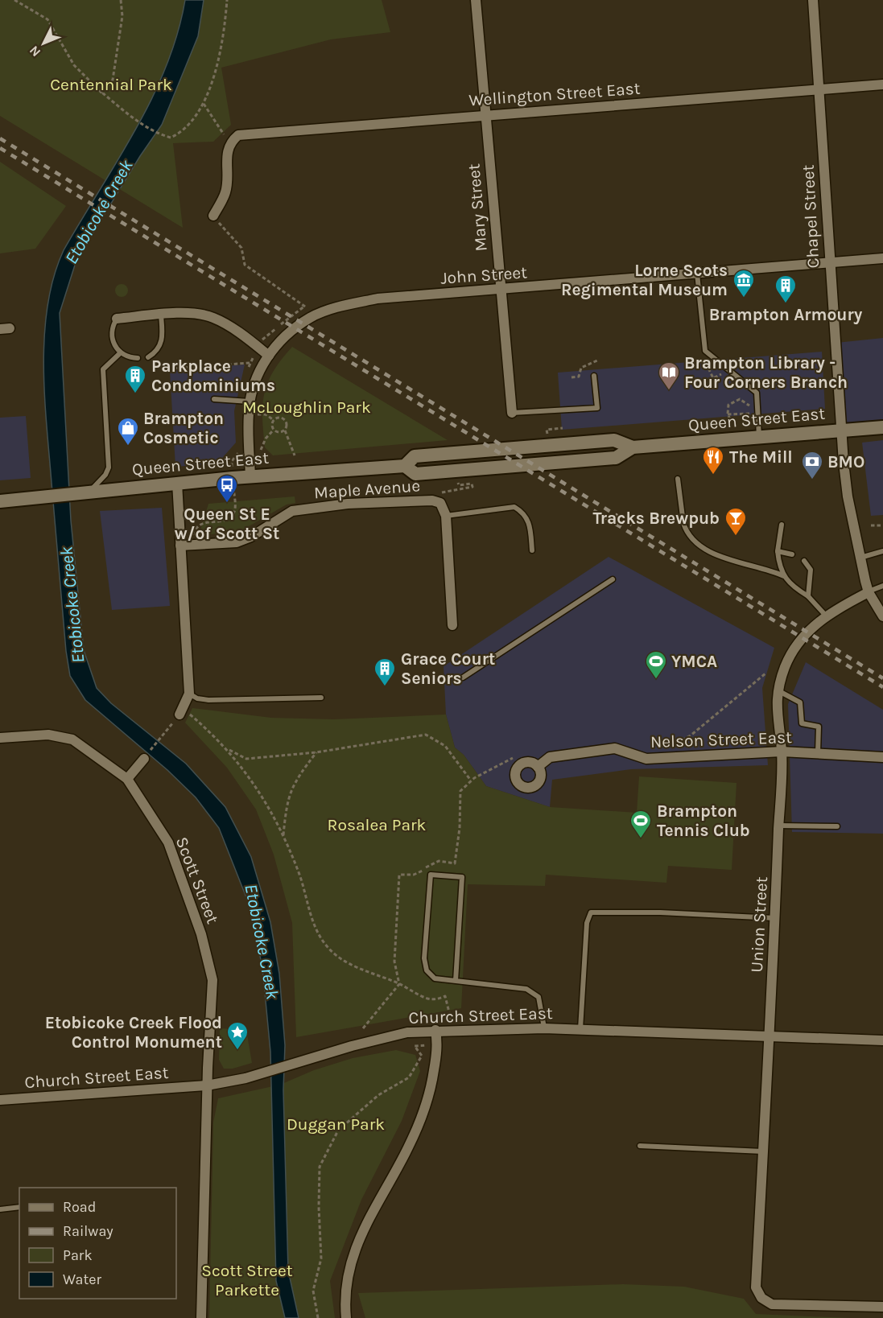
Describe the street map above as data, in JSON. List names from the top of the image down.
{
  "streets": {
    "main road": ["Queen Street East"],
    "street": [
      "Wellington Street East",
      "Mary Street",
      "Chapel Street",
      "John Street",
      "Maple Avenue",
      "Nelson Street East",
      "Scott Street",
      "Union Street",
      "Church Street East"
    ]
  },
  "crossings": [
    ["Wellington Street East", "Mary Street"],
    ["Wellington Street East", "Chapel Street"],
    ["Mary Street", "John Street"],
    ["Chapel Street", "John Street"],
    ["Chapel Street", "Queen Street East"],
    ["Chapel Street", "Union Street"],
    ["John Street", "Queen Street East"],
    ["Nelson Street East", "Union Street"],
    ["Scott Street", "Church Street East"],
    ["Union Street", "Church Street East"]
  ],
  "water": ["Etobicoke Creek"],
  "parks": [
    "Centennial Park",
    "McLoughlin Park",
    "Rosalea Park",
    "Duggan Park",
    "Scott Street Parkette"
  ],
  "places": {
    "museum": ["Lorne Scots Regimental Museum"],
    "building": ["Brampton Armoury", "Parkplace Condominiums", "Grace Court Seniors"],
    "library": ["Brampton Library - Four Corners Branch"],
    "shop": ["Brampton Cosmetic"],
    "restaurant": ["The Mill"],
    "bank": ["BMO"],
    "bus stop": ["Queen St E w/of Scott St"],
    "bar": ["Tracks Brewpub"],
    "sports": ["YMCA", "Brampton Tennis Club"],
    "place": ["Etobicoke Creek Flood Control Monument"]
  },
  "legend": [
    "Road",
    "Railway",
    "Park",
    "Water"
  ],
  "north": "bottom left"
}
